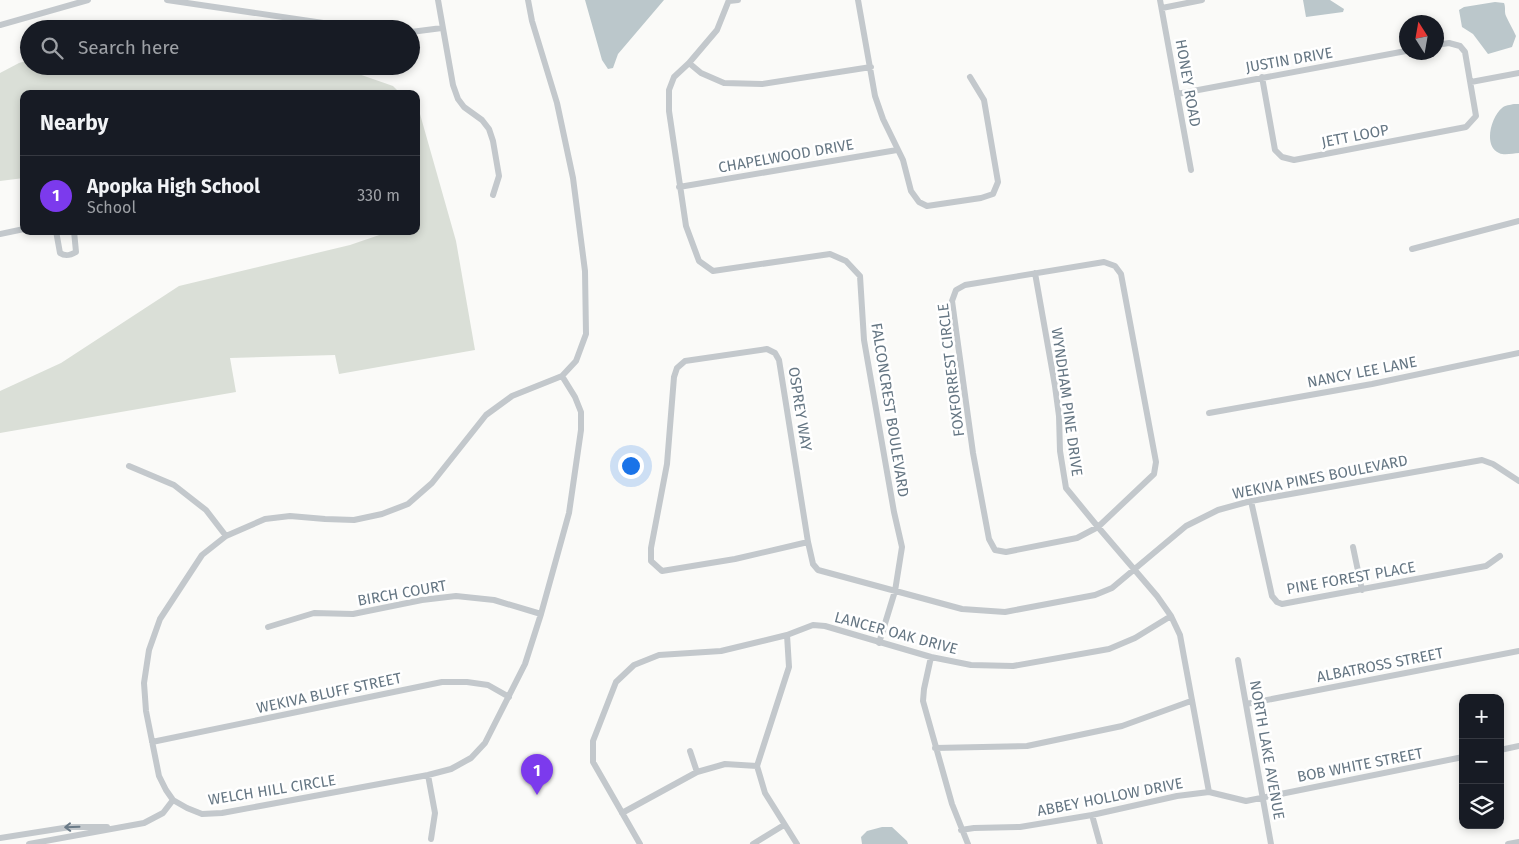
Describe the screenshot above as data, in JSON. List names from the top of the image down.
{
  "streets": {
    "street": [
      "JUSTIN DRIVE",
      "HONEY ROAD",
      "JETT LOOP",
      "CHAPELWOOD DRIVE",
      "FOXFORREST CIRCLE",
      "NANCY LEE LANE",
      "WYNDHAM PINE DRIVE",
      "OSPREY WAY",
      "FALCONCREST BOULEVARD",
      "WEKIVA PINES BOULEVARD",
      "PINE FOREST PLACE",
      "BIRCH COURT",
      "LANCER OAK DRIVE",
      "ALBATROSS STREET",
      "WEKIVA BLUFF STREET",
      "NORTH LAKE AVENUE",
      "BOB WHITE STREET",
      "WELCH HILL CIRCLE",
      "ABBEY HOLLOW DRIVE"
    ]
  },
  "crossings": [
    ["JUSTIN DRIVE", "HONEY ROAD"],
    ["JUSTIN DRIVE", "JETT LOOP"],
    ["CHAPELWOOD DRIVE", "FALCONCREST BOULEVARD"],
    ["FOXFORREST CIRCLE", "WYNDHAM PINE DRIVE"],
    ["WYNDHAM PINE DRIVE", "WEKIVA PINES BOULEVARD"],
    ["WYNDHAM PINE DRIVE", "LANCER OAK DRIVE"],
    ["WYNDHAM PINE DRIVE", "ABBEY HOLLOW DRIVE"],
    ["OSPREY WAY", "WEKIVA PINES BOULEVARD"],
    ["FALCONCREST BOULEVARD", "WEKIVA PINES BOULEVARD"],
    ["FALCONCREST BOULEVARD", "LANCER OAK DRIVE"],
    ["WEKIVA PINES BOULEVARD", "PINE FOREST PLACE"],
    ["BIRCH COURT", "WELCH HILL CIRCLE"],
    ["ALBATROSS STREET", "NORTH LAKE AVENUE"],
    ["WEKIVA BLUFF STREET", "WELCH HILL CIRCLE"],
    ["NORTH LAKE AVENUE", "BOB WHITE STREET"],
    ["NORTH LAKE AVENUE", "ABBEY HOLLOW DRIVE"],
    ["BOB WHITE STREET", "ABBEY HOLLOW DRIVE"]
  ],
  "north": "top",
  "page": {
    "search": "Search here",
    "heading": "Nearby",
    "list": [
      {
        "mark": "1",
        "name": "Apopka High School",
        "note": "School",
        "value": "330 m"
      }
    ],
    "map_buttons": ["+", "−"],
    "pins": "1"
  }
}
